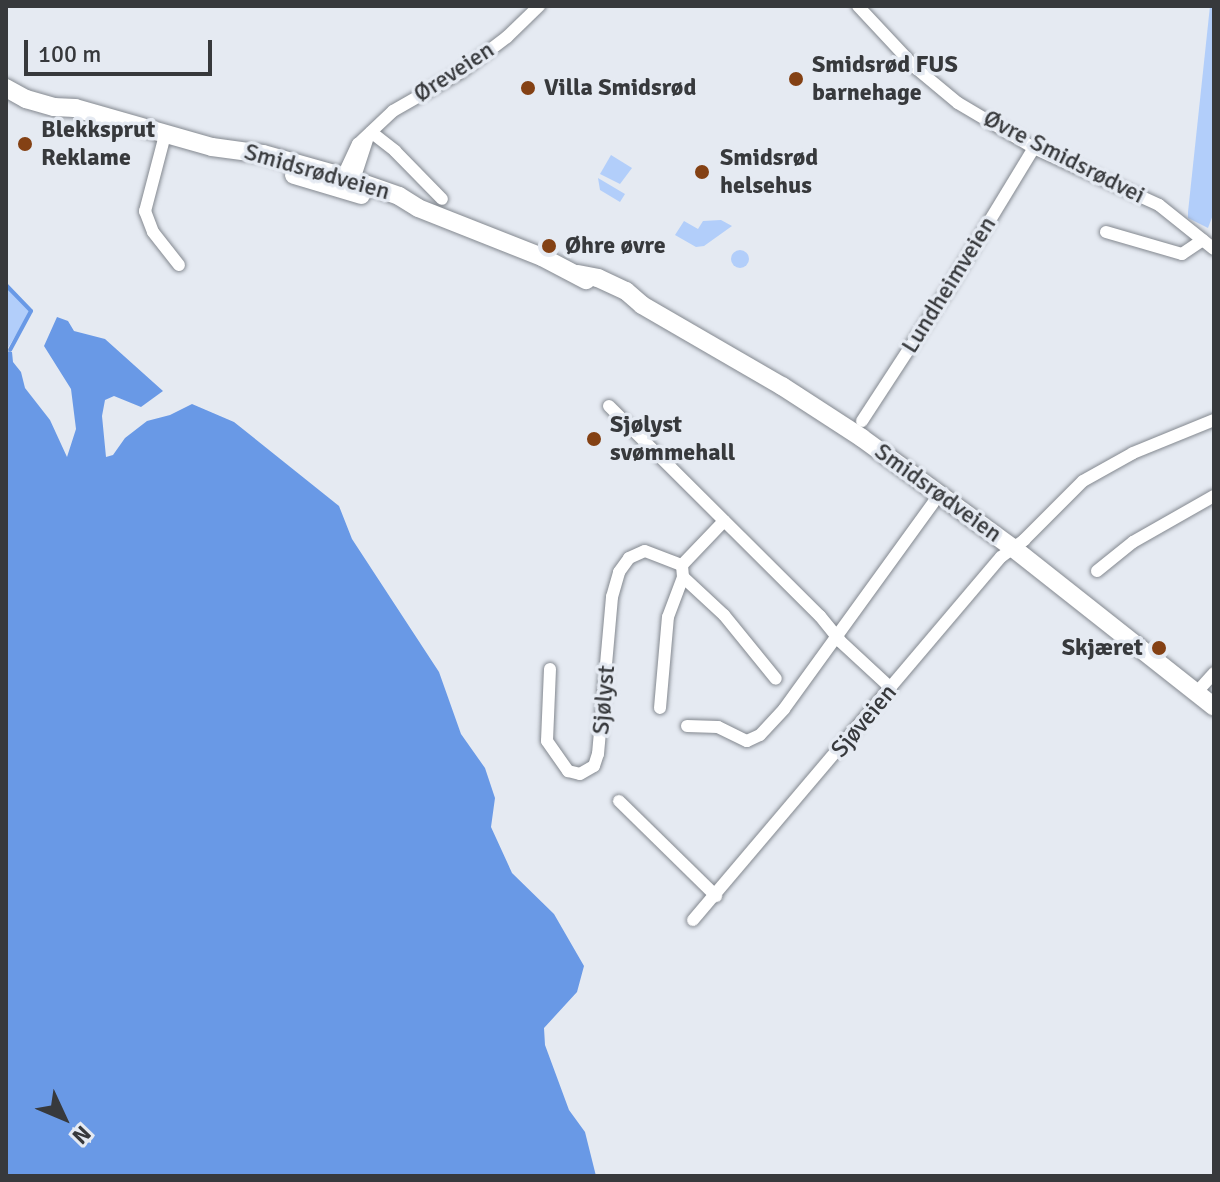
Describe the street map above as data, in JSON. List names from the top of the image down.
{
  "streets": {
    "main road": ["Smidsrødveien"],
    "street": [
      "Øreveien",
      "Øvre Smidsrødvei",
      "Lundheimveien",
      "Sjølyst",
      "Sjøveien"
    ]
  },
  "crossings": [
    ["Øreveien", "Smidsrødveien"],
    ["Øvre Smidsrødvei", "Lundheimveien"],
    ["Smidsrødveien", "Sjøveien"]
  ],
  "places": [
    "Smidsrød FUS barnehage",
    "Villa Smidsrød",
    "Blekksprut Reklame",
    "Smidsrød helsehus",
    "Øhre øvre",
    "Sjølyst svømmehall",
    "Skjæret"
  ],
  "scale_bar": "100 m",
  "north": "bottom right"
}
